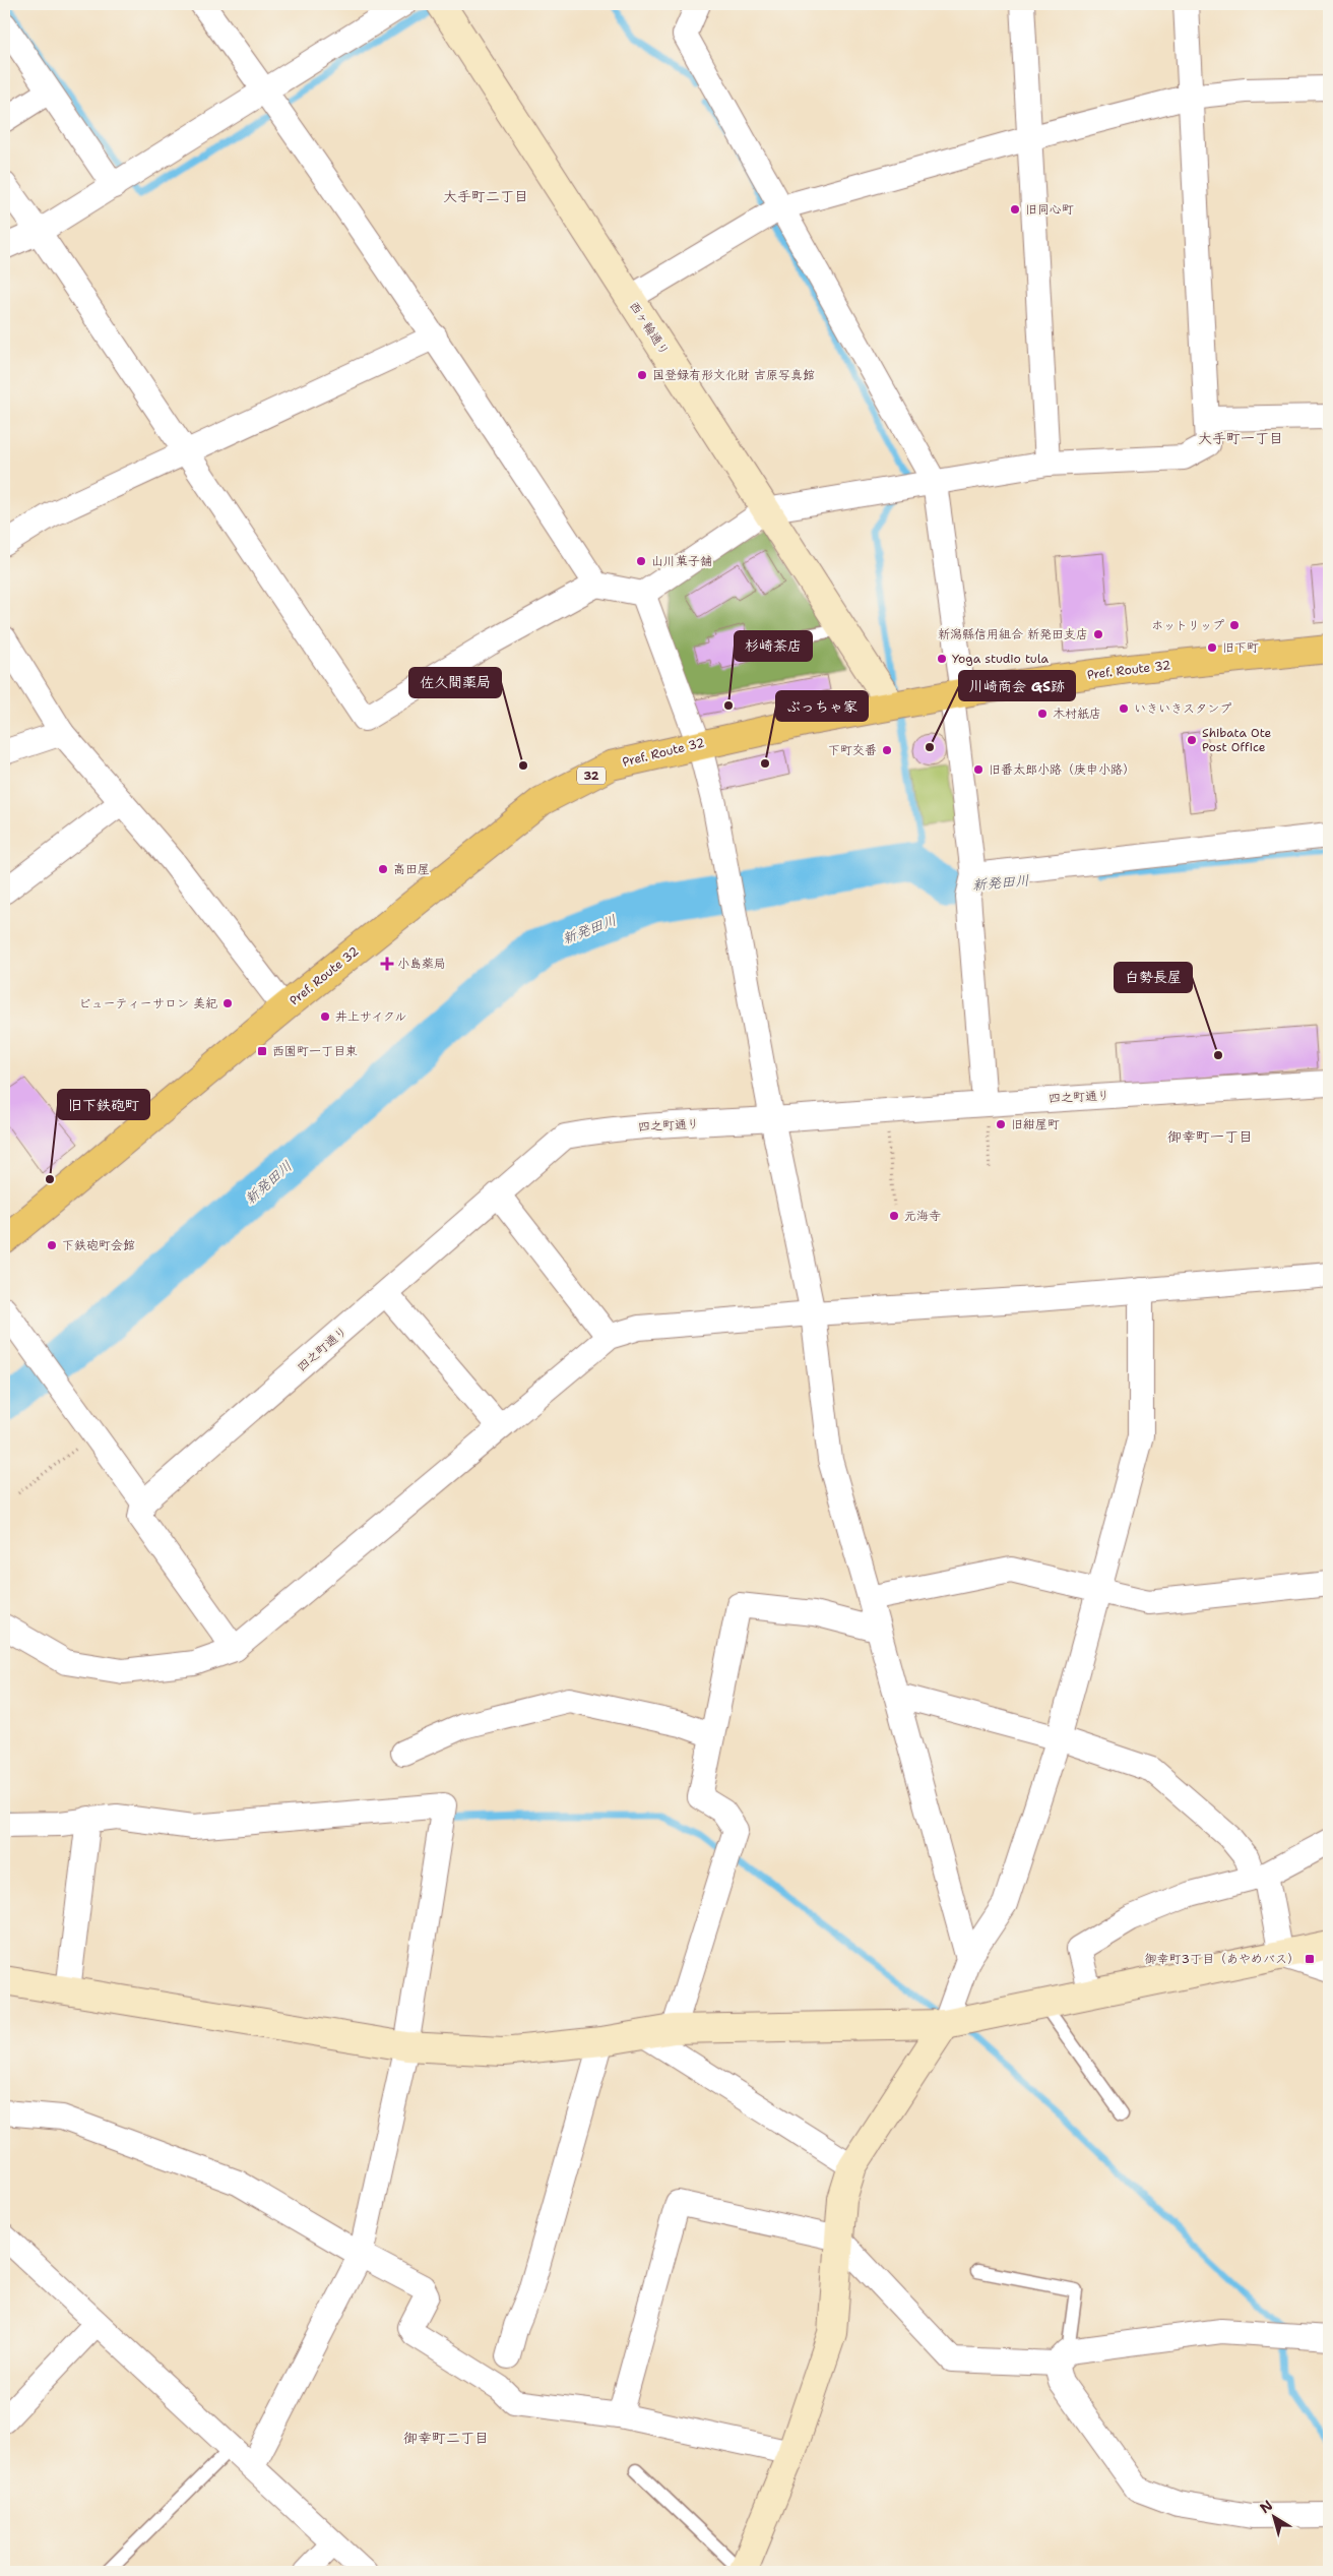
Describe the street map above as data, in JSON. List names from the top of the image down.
{
  "streets": {
    "main road": ["Pref. Route 32", "32"],
    "street": ["西ヶ輪通り", "四之町通り"]
  },
  "crossings": [
    ["西ヶ輪通り", "Pref. Route 32"]
  ],
  "districts": [
    "大手町二丁目",
    "大手町一丁目",
    "御幸町一丁目",
    "御幸町二丁目"
  ],
  "water": ["新発田川"],
  "places": {
    "other": [
      "旧同心町",
      "国登録有形文化財 吉原写真館",
      "山川菓子舗",
      "ホットリップ",
      "新潟縣信用組合 新発田支店",
      "旧下町",
      "Yoga studio tula",
      "杉崎茶店",
      "いきいきスタンプ",
      "木村紙店",
      "Shibata Ote Post Office",
      "川崎商会 GS跡",
      "下町交番",
      "ぶっちゃ家",
      "佐久間薬局",
      "旧番太郎小路（庚申小路）",
      "高田屋",
      "ビューティーサロン 美紀",
      "井上サイクル",
      "白勢長屋",
      "旧紺屋町",
      "旧下鉄砲町",
      "元海寺",
      "下鉄砲町会館"
    ],
    "health": ["小島薬局"],
    "transit": ["西園町一丁目東", "御幸町3丁目（あやめバス）"]
  },
  "north": "top left"
}
